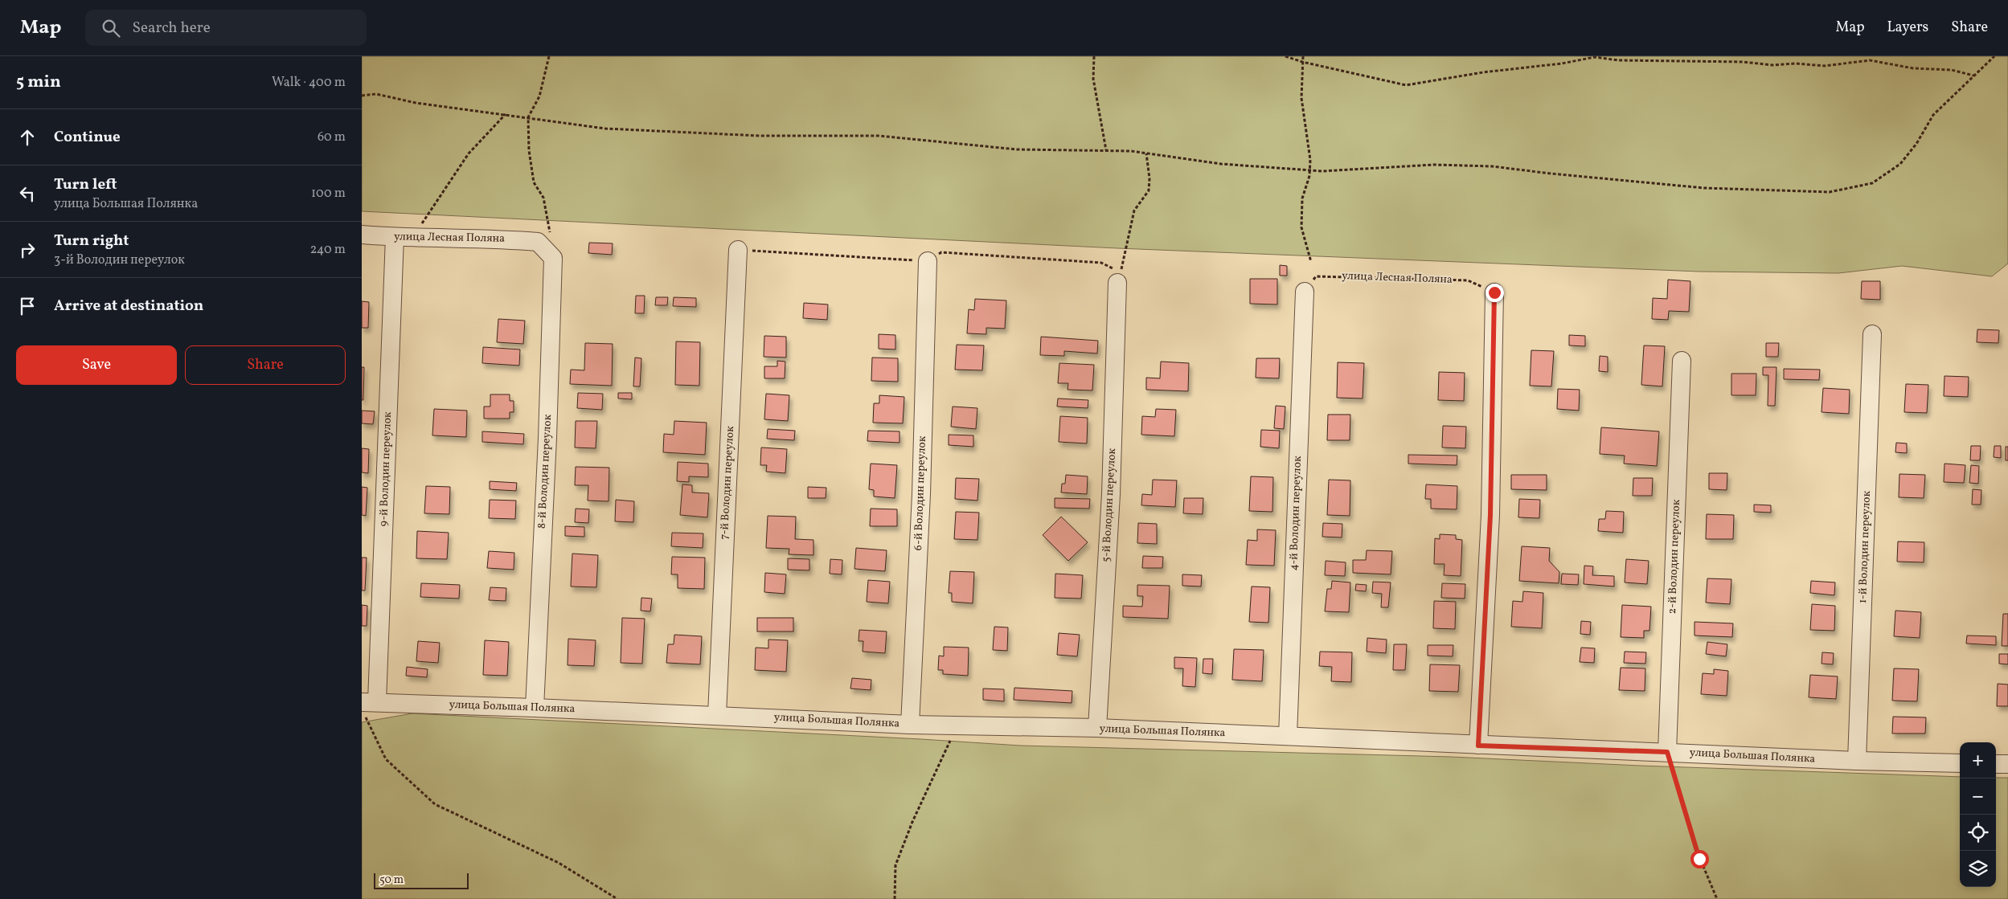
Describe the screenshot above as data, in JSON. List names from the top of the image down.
{
  "streets": {
    "street": [
      "улица Лесная Поляна",
      "9-й Володин переулок",
      "8-й Володин переулок",
      "7-й Володин переулок",
      "6-й Володин переулок",
      "5-й Володин переулок",
      "4-й Володин переулок",
      "1-й Володин переулок",
      "2-й Володин переулок",
      "улица Большая Полянка"
    ]
  },
  "crossings": [
    ["улица Лесная Поляна", "9-й Володин переулок"],
    ["улица Лесная Поляна", "8-й Володин переулок"],
    ["улица Лесная Поляна", "4-й Володин переулок"],
    ["9-й Володин переулок", "улица Большая Полянка"],
    ["8-й Володин переулок", "улица Большая Полянка"],
    ["7-й Володин переулок", "улица Большая Полянка"],
    ["6-й Володин переулок", "улица Большая Полянка"],
    ["5-й Володин переулок", "улица Большая Полянка"],
    ["4-й Володин переулок", "улица Большая Полянка"],
    ["1-й Володин переулок", "улица Большая Полянка"],
    ["2-й Володин переулок", "улица Большая Полянка"]
  ],
  "scale_bar": "50 m",
  "page": {
    "header": "Map",
    "search": "Search here",
    "nav": ["Map", "Layers", "Share"],
    "heading": ["5 min", "Walk · 400 m"],
    "list": [
      ["Continue", "60 m"],
      ["Turn left", "улица Большая Полянка", "100 m"],
      ["Turn right", "3-й Володин переулок", "240 m"],
      "Arrive at destination"
    ],
    "buttons": ["Save", "Share"],
    "map_buttons": ["+", "−"],
    "scale": "50 m"
  }
}
